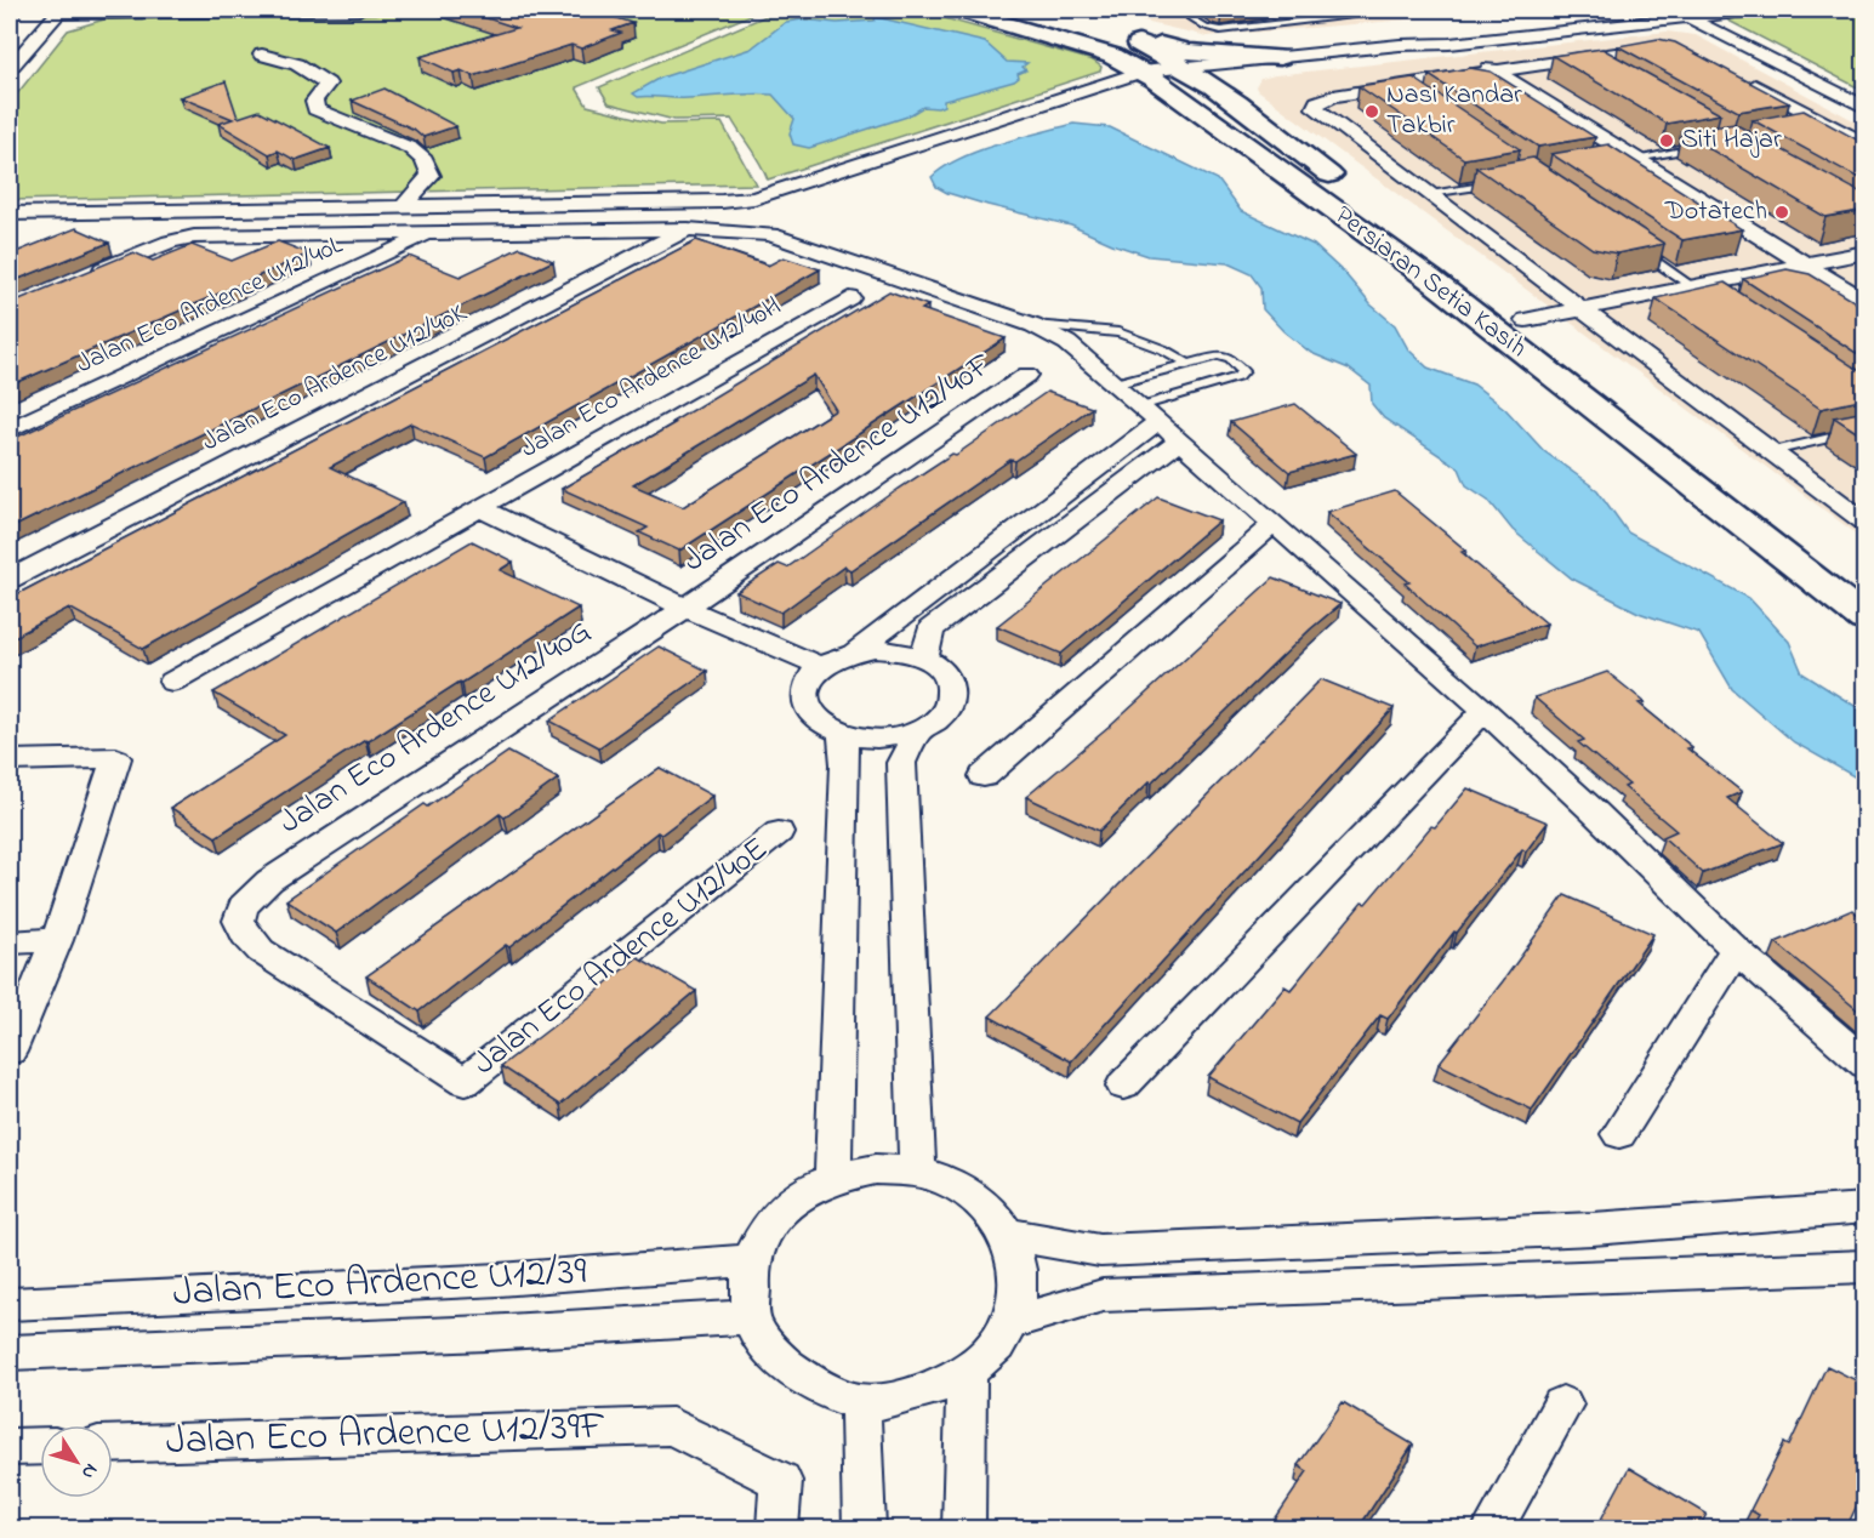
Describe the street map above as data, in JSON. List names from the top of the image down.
{
  "streets": {
    "street": [
      "Persiaran Setia Kasih",
      "Jalan Eco Ardence U12/40L",
      "Jalan Eco Ardence U12/40K",
      "Jalan Eco Ardence U12/40H",
      "Jalan Eco Ardence U12/40F",
      "Jalan Eco Ardence U12/40G",
      "Jalan Eco Ardence U12/40E",
      "Jalan Eco Ardence U12/39",
      "Jalan Eco Ardence U12/39F"
    ]
  },
  "crossings": [
    ["Jalan Eco Ardence U12/40F", "Jalan Eco Ardence U12/40G"],
    ["Jalan Eco Ardence U12/40G", "Jalan Eco Ardence U12/40E"]
  ],
  "places": ["Nasi Kandar Takbir", "Siti Hajar", "Dotatech"],
  "north": "bottom right"
}
